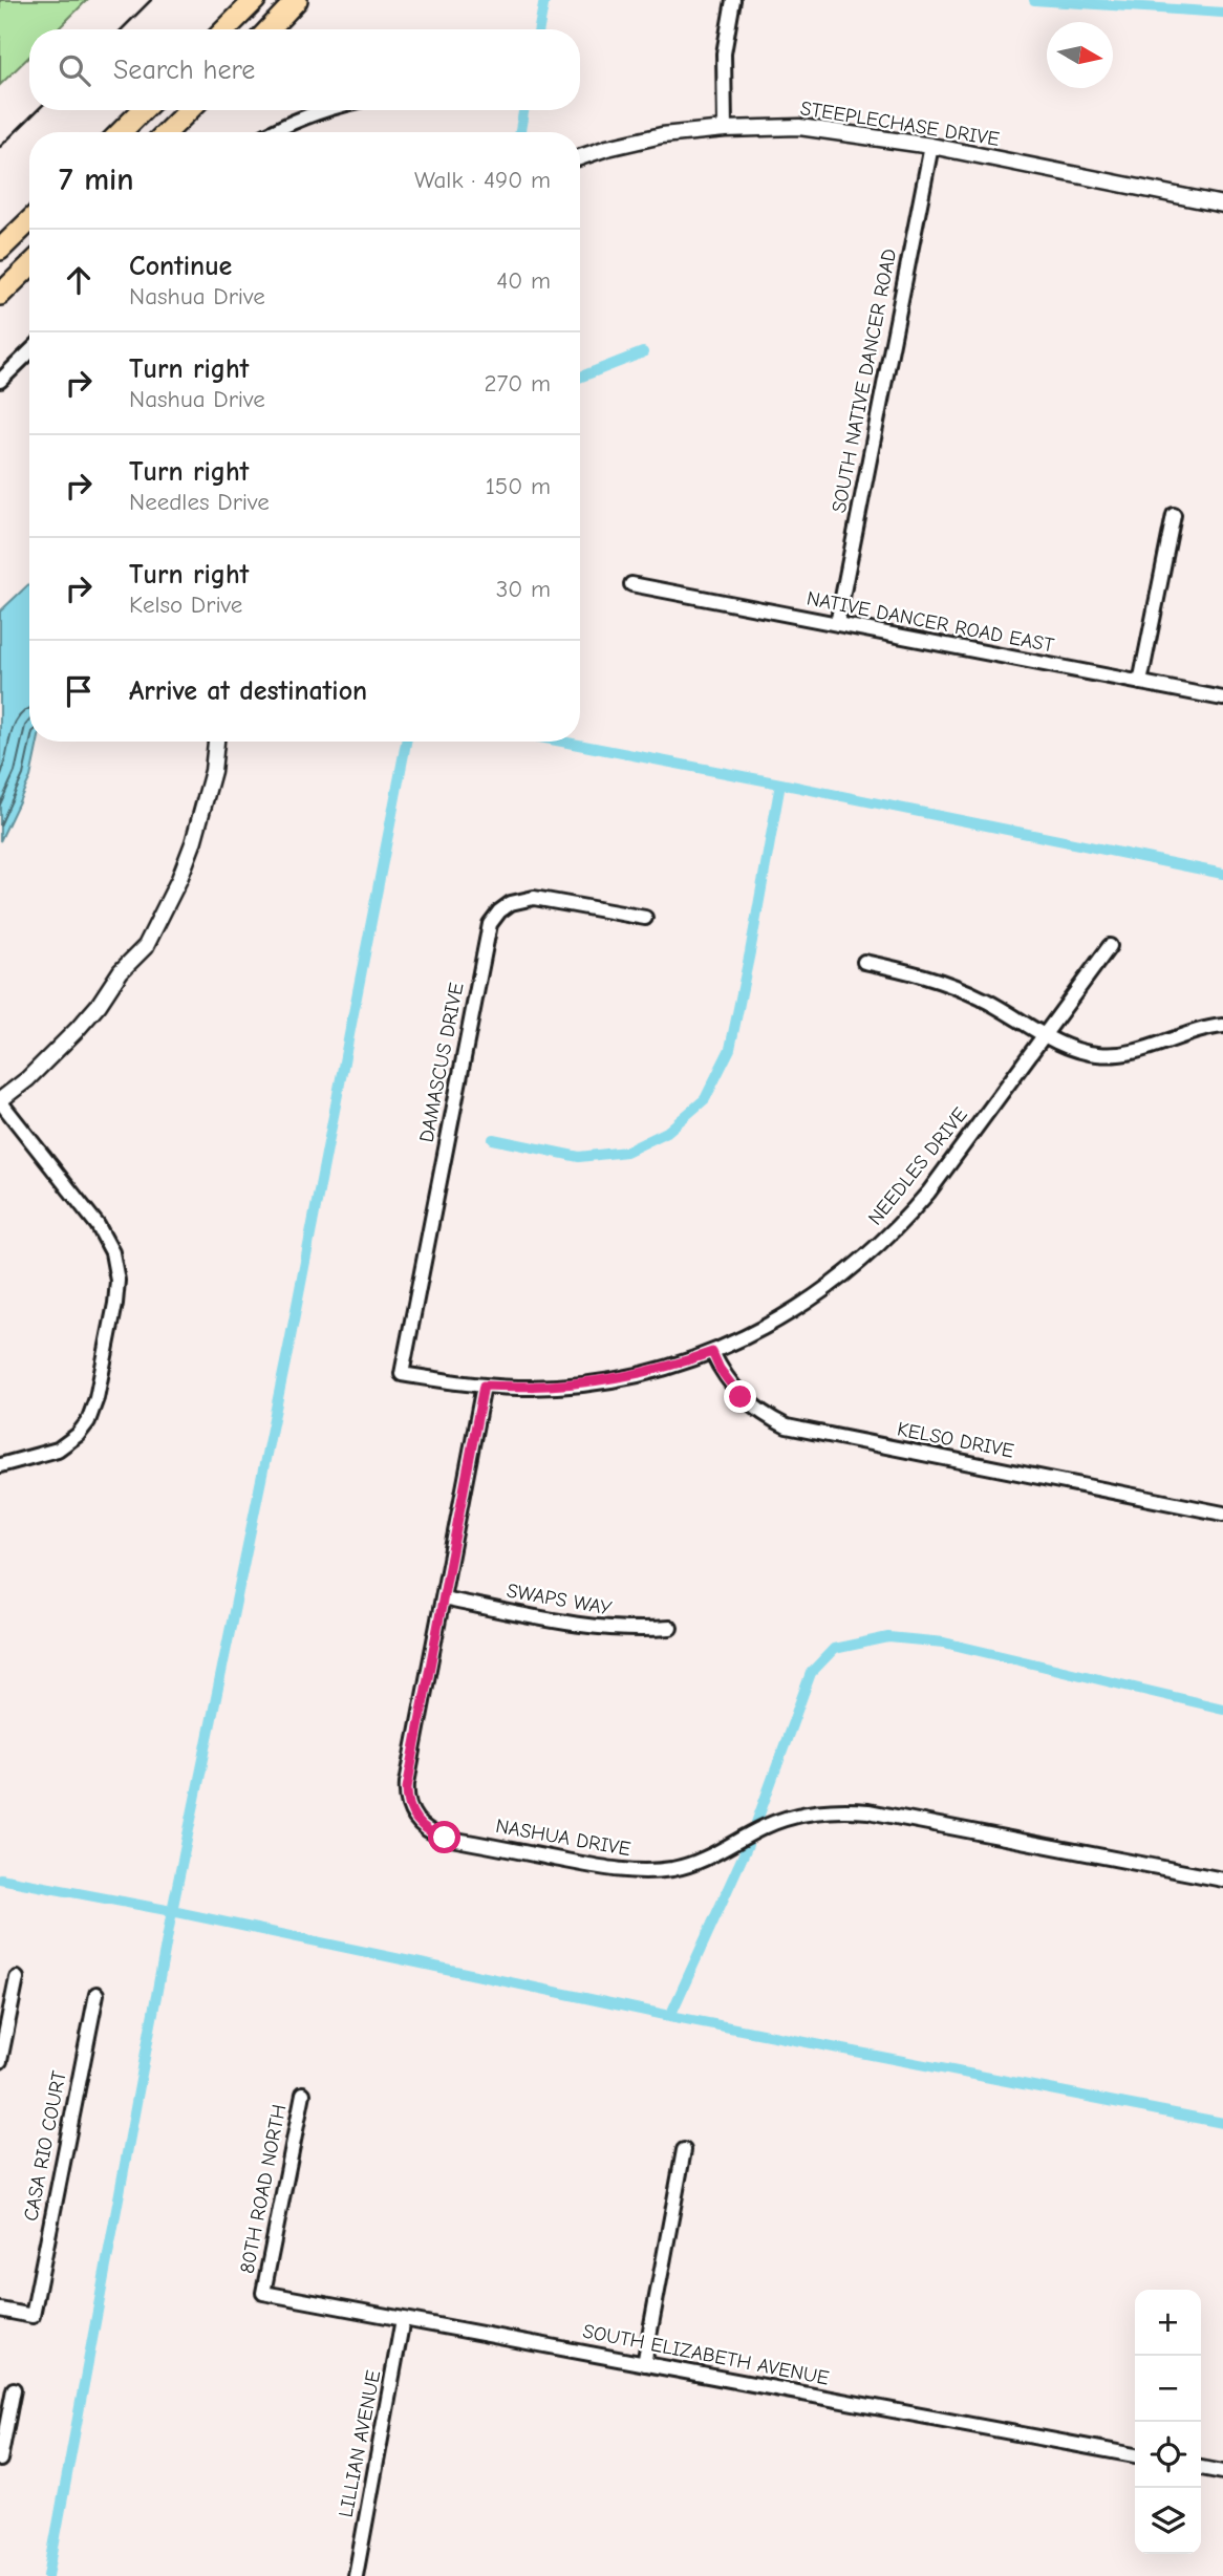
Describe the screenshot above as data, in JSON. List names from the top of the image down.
{
  "streets": {
    "street": [
      "STEEPLECHASE DRIVE",
      "SOUTH NATIVE DANCER ROAD",
      "NATIVE DANCER ROAD EAST",
      "DAMASCUS DRIVE",
      "NEEDLES DRIVE",
      "KELSO DRIVE",
      "SWAPS WAY",
      "NASHUA DRIVE",
      "CASA RIO COURT",
      "80TH ROAD NORTH",
      "SOUTH ELIZABETH AVENUE",
      "LILLIAN AVENUE"
    ]
  },
  "crossings": [
    ["STEEPLECHASE DRIVE", "SOUTH NATIVE DANCER ROAD"],
    ["SOUTH NATIVE DANCER ROAD", "NATIVE DANCER ROAD EAST"],
    ["DAMASCUS DRIVE", "NEEDLES DRIVE"],
    ["NEEDLES DRIVE", "KELSO DRIVE"],
    ["NEEDLES DRIVE", "NASHUA DRIVE"],
    ["SWAPS WAY", "NASHUA DRIVE"],
    ["80TH ROAD NORTH", "SOUTH ELIZABETH AVENUE"],
    ["SOUTH ELIZABETH AVENUE", "LILLIAN AVENUE"]
  ],
  "north": "right",
  "page": {
    "search": "Search here",
    "heading": ["7 min", "Walk · 490 m"],
    "list": [
      ["Continue", "Nashua Drive", "40 m"],
      ["Turn right", "Nashua Drive", "270 m"],
      ["Turn right", "Needles Drive", "150 m"],
      ["Turn right", "Kelso Drive", "30 m"],
      "Arrive at destination"
    ],
    "map_buttons": ["+", "−"]
  }
}
